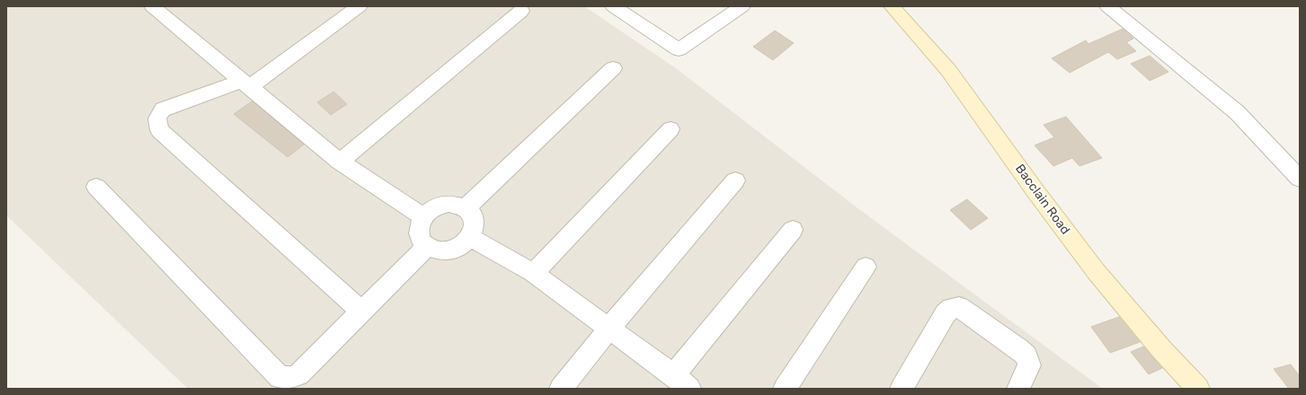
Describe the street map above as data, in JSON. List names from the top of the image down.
{
  "streets": {
    "main road": ["Bacclain Road"]
  }
}
